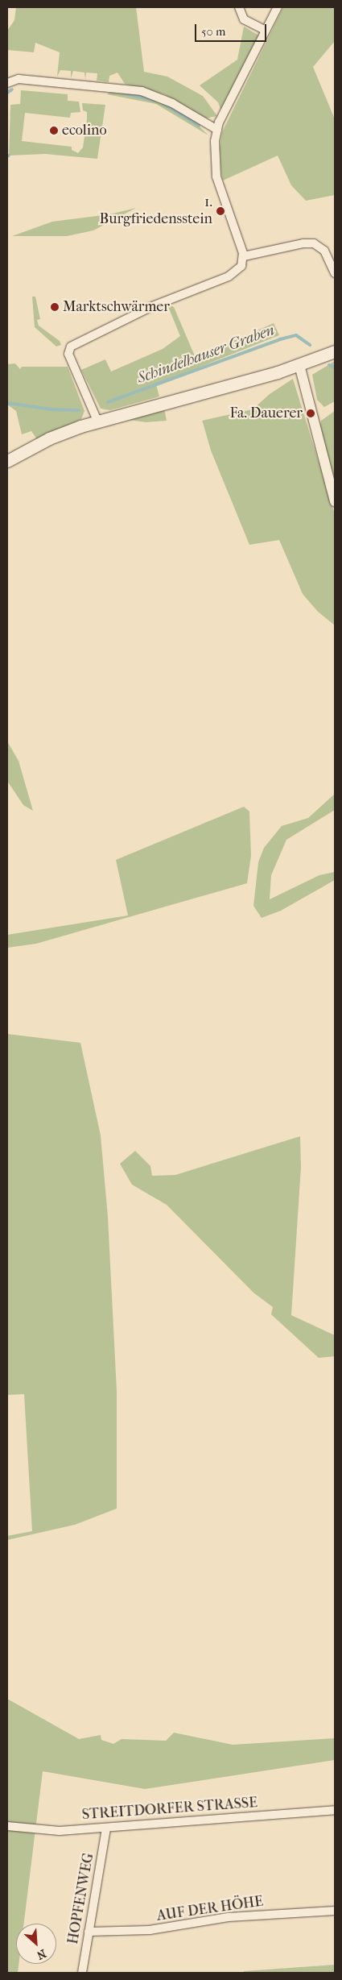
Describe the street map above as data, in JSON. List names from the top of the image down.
{
  "streets": {
    "street": ["STREITDORFER STRASSE", "HOPFENWEG", "AUF DER HÖHE"]
  },
  "crossings": [
    ["STREITDORFER STRASSE", "HOPFENWEG"],
    ["HOPFENWEG", "AUF DER HÖHE"]
  ],
  "water": ["Schindelhauser Graben"],
  "places": [
    "ecolino",
    "1. Burgfriedensstein",
    "Marktschwärmer",
    "Fa. Dauerer"
  ],
  "scale_bar": "50 m",
  "north": "bottom right"
}
